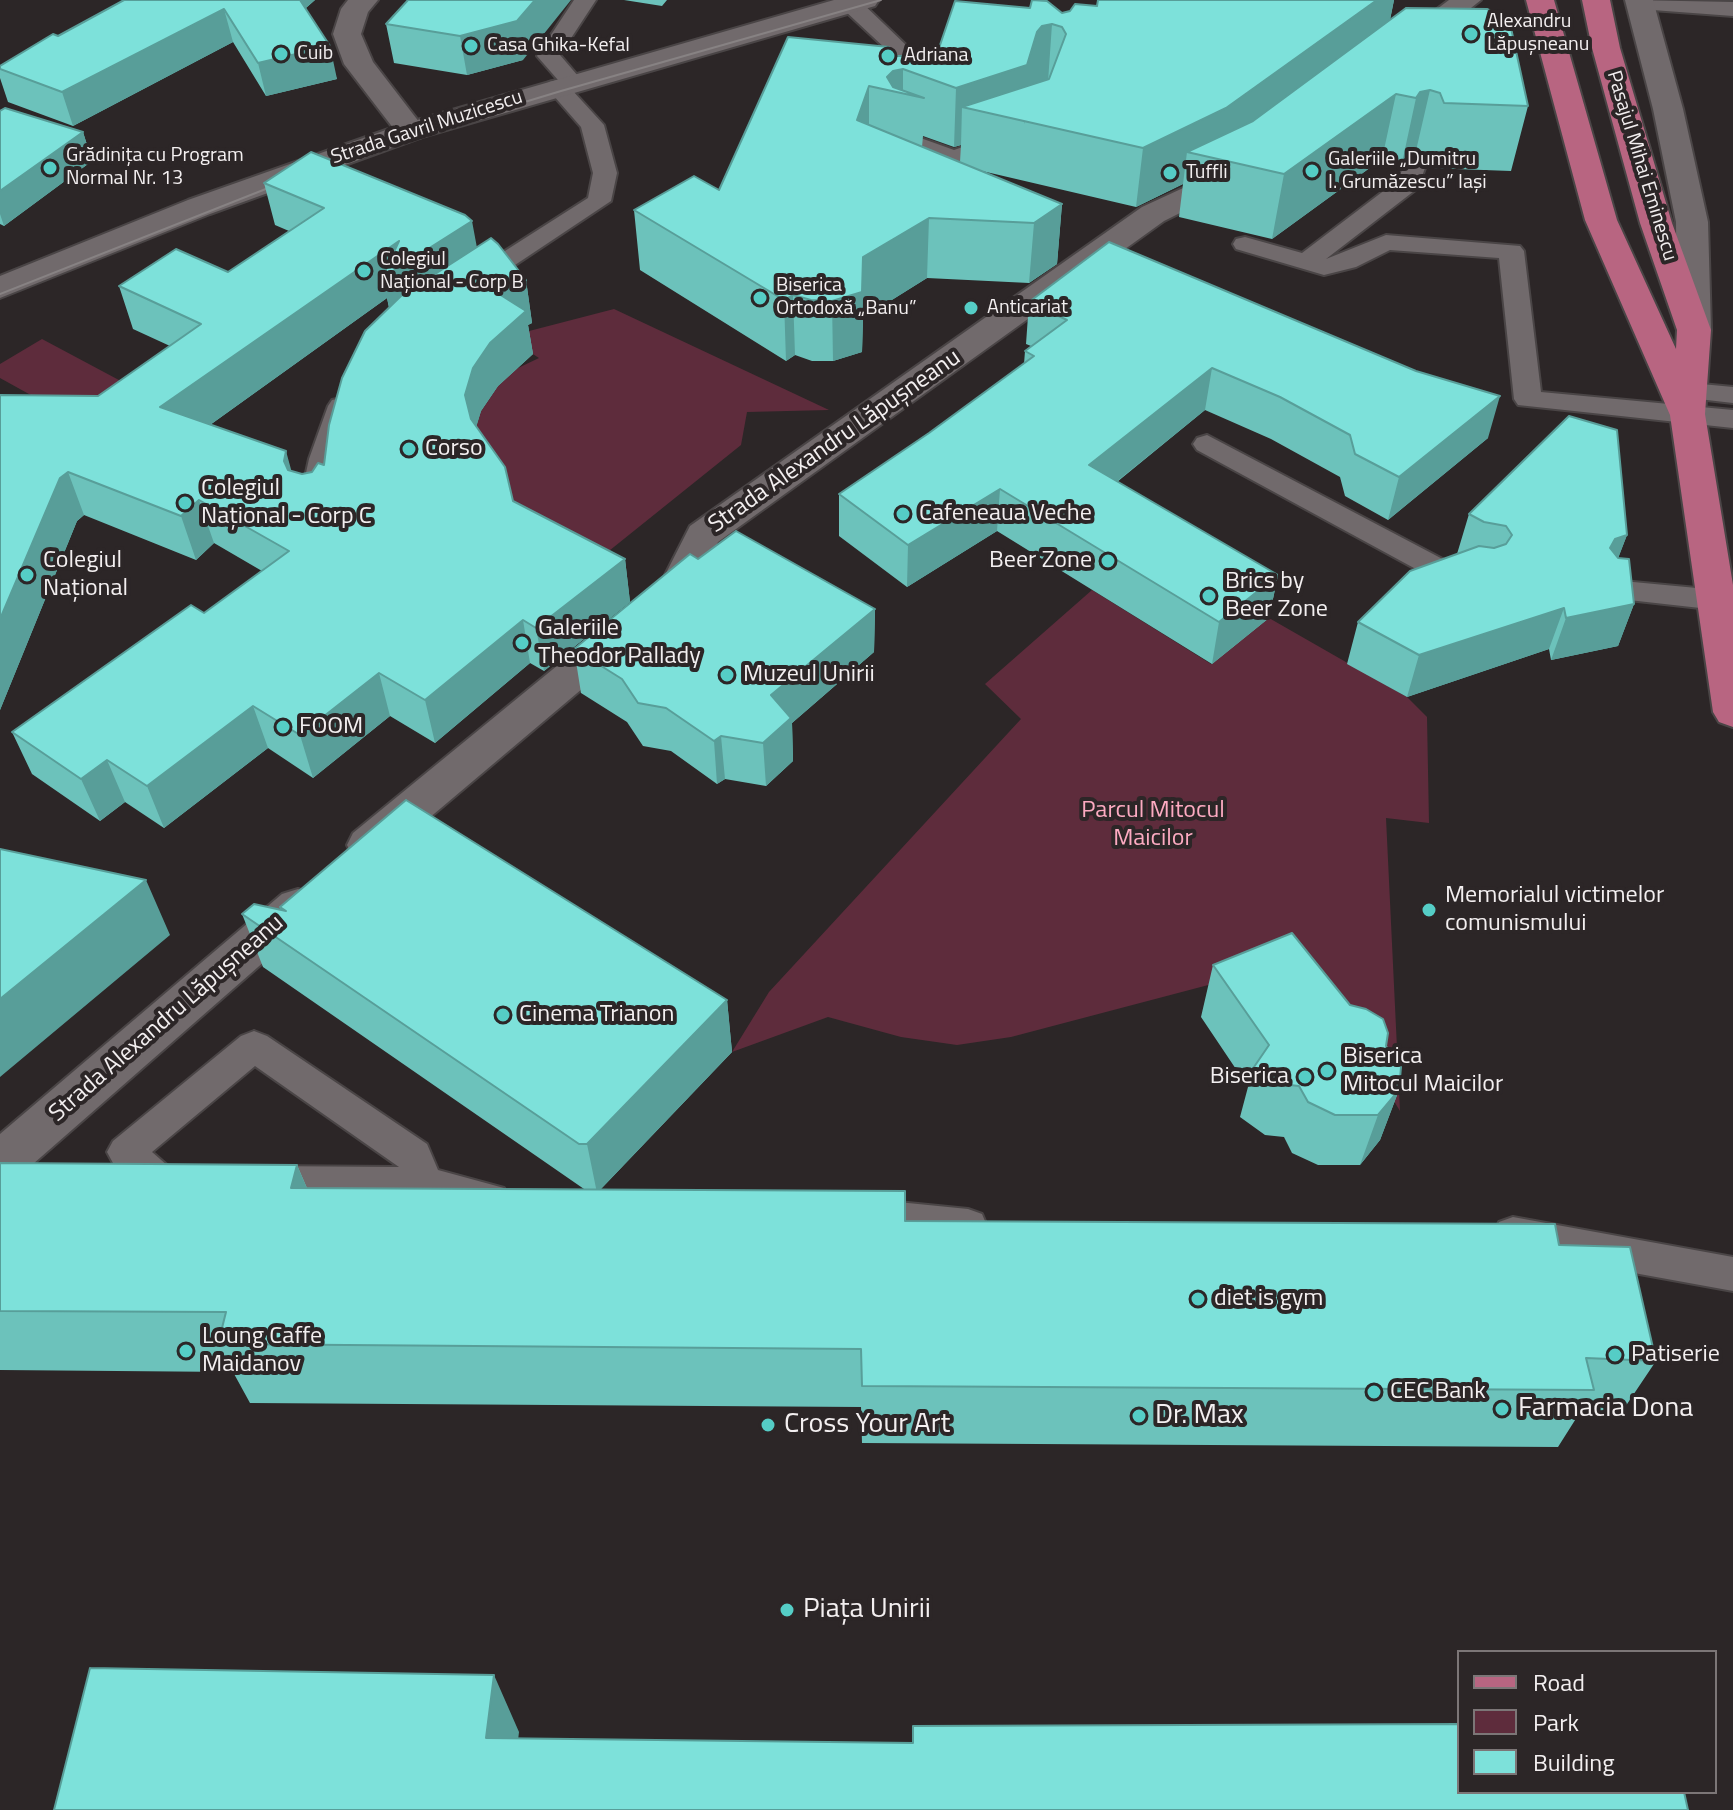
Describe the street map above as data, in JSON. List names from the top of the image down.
{
  "streets": {
    "main road": ["Pasajul Mihai Eminescu"],
    "street": ["Strada Gavril Muzicescu", "Strada Alexandru Lăpușneanu"]
  },
  "parks": ["Parcul Mitocul Maicilor"],
  "places": [
    "Alexandru Lăpușneanu",
    "Casa Ghika-Kefal",
    "Cuib",
    "Adriana",
    "Grădinița cu Program Normal Nr. 13",
    "Galeriile „Dumitru I. Grumăzescu” Iași",
    "Tuffli",
    "Colegiul Național - Corp B",
    "Biserica Ortodoxă „Banu”",
    "Anticariat",
    "Corso",
    "Colegiul Național - Corp C",
    "Cafeneaua Veche",
    "Beer Zone",
    "Colegiul Național",
    "Brics by Beer Zone",
    "Galeriile Theodor Pallady",
    "Muzeul Unirii",
    "FOOM",
    "Memorialul victimelor comunismului",
    "Cinema Trianon",
    "Biserica Mitocul Maicilor",
    "Biserica",
    "diet is gym",
    "Loung Caffe Maidanov",
    "Patiserie",
    "CEC Bank",
    "Farmacia Dona",
    "Dr. Max",
    "Cross Your Art",
    "Piața Unirii"
  ],
  "legend": ["Road", "Park", "Building"]
}
